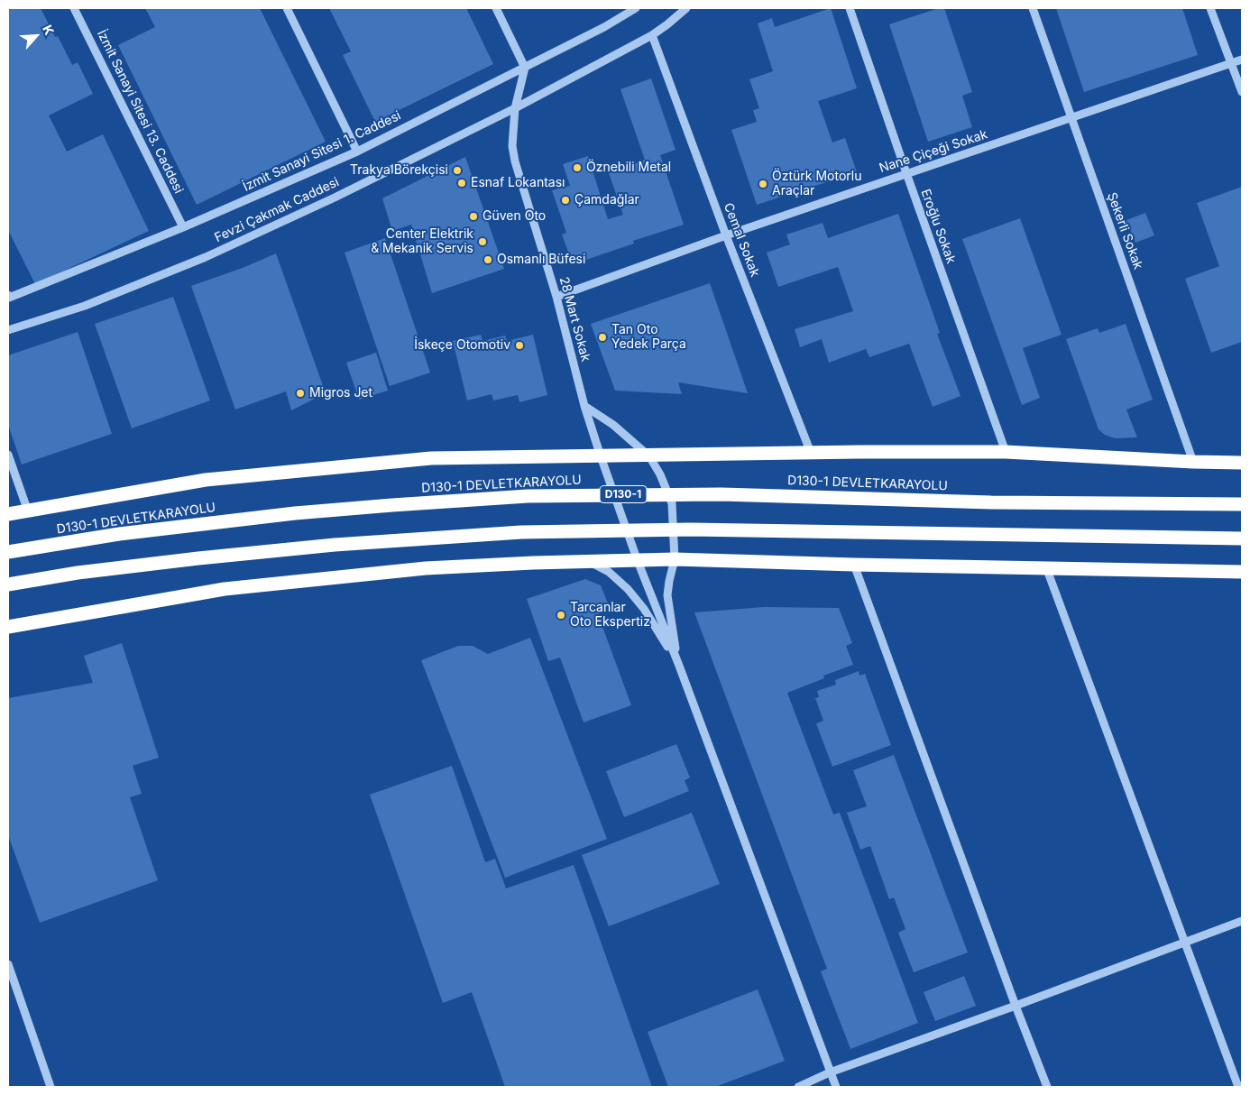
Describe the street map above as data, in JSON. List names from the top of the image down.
{
  "streets": {
    "highway": ["D130-1 DEVLETKARAYOLU", "D130-1"],
    "street": [
      "İzmit Sanayi Sitesi 13. Caddesi",
      "İzmit Sanayi Sitesi 1. Caddesi",
      "Nane Çiçeği Sokak",
      "Fevzi Çakmak Caddesi",
      "Eroğlu Sokak",
      "Şekerli Sokak",
      "Cemal Sokak",
      "28 Mart Sokak"
    ]
  },
  "crossings": [
    ["İzmit Sanayi Sitesi 13. Caddesi", "İzmit Sanayi Sitesi 1. Caddesi"],
    ["İzmit Sanayi Sitesi 1. Caddesi", "28 Mart Sokak"],
    ["Nane Çiçeği Sokak", "Eroğlu Sokak"],
    ["Nane Çiçeği Sokak", "Şekerli Sokak"],
    ["Nane Çiçeği Sokak", "Cemal Sokak"],
    ["Nane Çiçeği Sokak", "28 Mart Sokak"],
    ["Fevzi Çakmak Caddesi", "Cemal Sokak"],
    ["Fevzi Çakmak Caddesi", "28 Mart Sokak"]
  ],
  "places": [
    "Öznebili Metal",
    "Trakya Börekçisi",
    "Esnaf Lokantası",
    "Öztürk Motorlu Araçlar",
    "Çamdağlar",
    "Güven Oto",
    "Center Elektrik & Mekanik Servis",
    "Osmanlı Büfesi",
    "Tan Oto Yedek Parça",
    "İskeçe Otomotiv",
    "Migros Jet",
    "Tarcanlar Oto Ekspertiz"
  ],
  "north": "top right"
}
